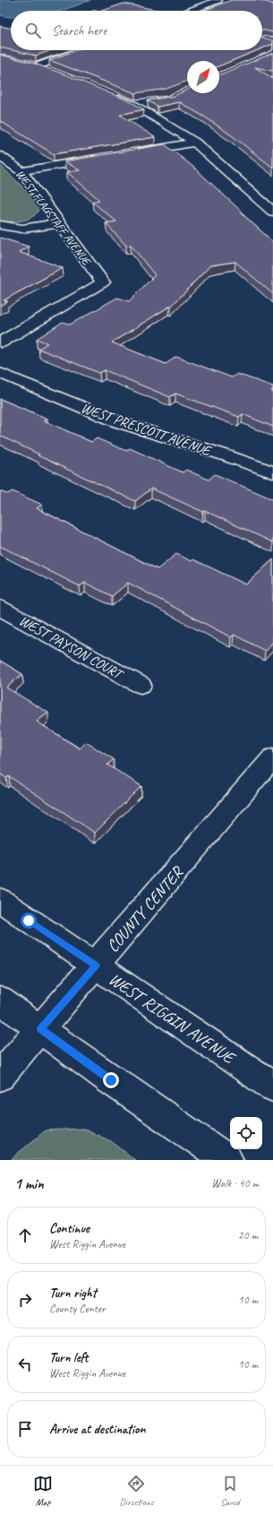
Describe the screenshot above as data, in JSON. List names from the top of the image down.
{
  "streets": {
    "street": [
      "WEST FLAGSTAFF AVENUE",
      "WEST PRESCOTT AVENUE",
      "WEST PAYSON COURT",
      "COUNTY CENTER",
      "WEST RIGGIN AVENUE"
    ]
  },
  "crossings": [
    ["COUNTY CENTER", "WEST RIGGIN AVENUE"]
  ],
  "north": "top right",
  "page": {
    "search": "Search here",
    "heading": ["1 min", "Walk · 40 m"],
    "list": [
      ["Continue", "West Riggin Avenue", "20 m"],
      ["Turn right", "County Center", "10 m"],
      ["Turn left", "West Riggin Avenue", "10 m"],
      "Arrive at destination"
    ],
    "nav": ["Map", "Directions", "Saved"]
  }
}
